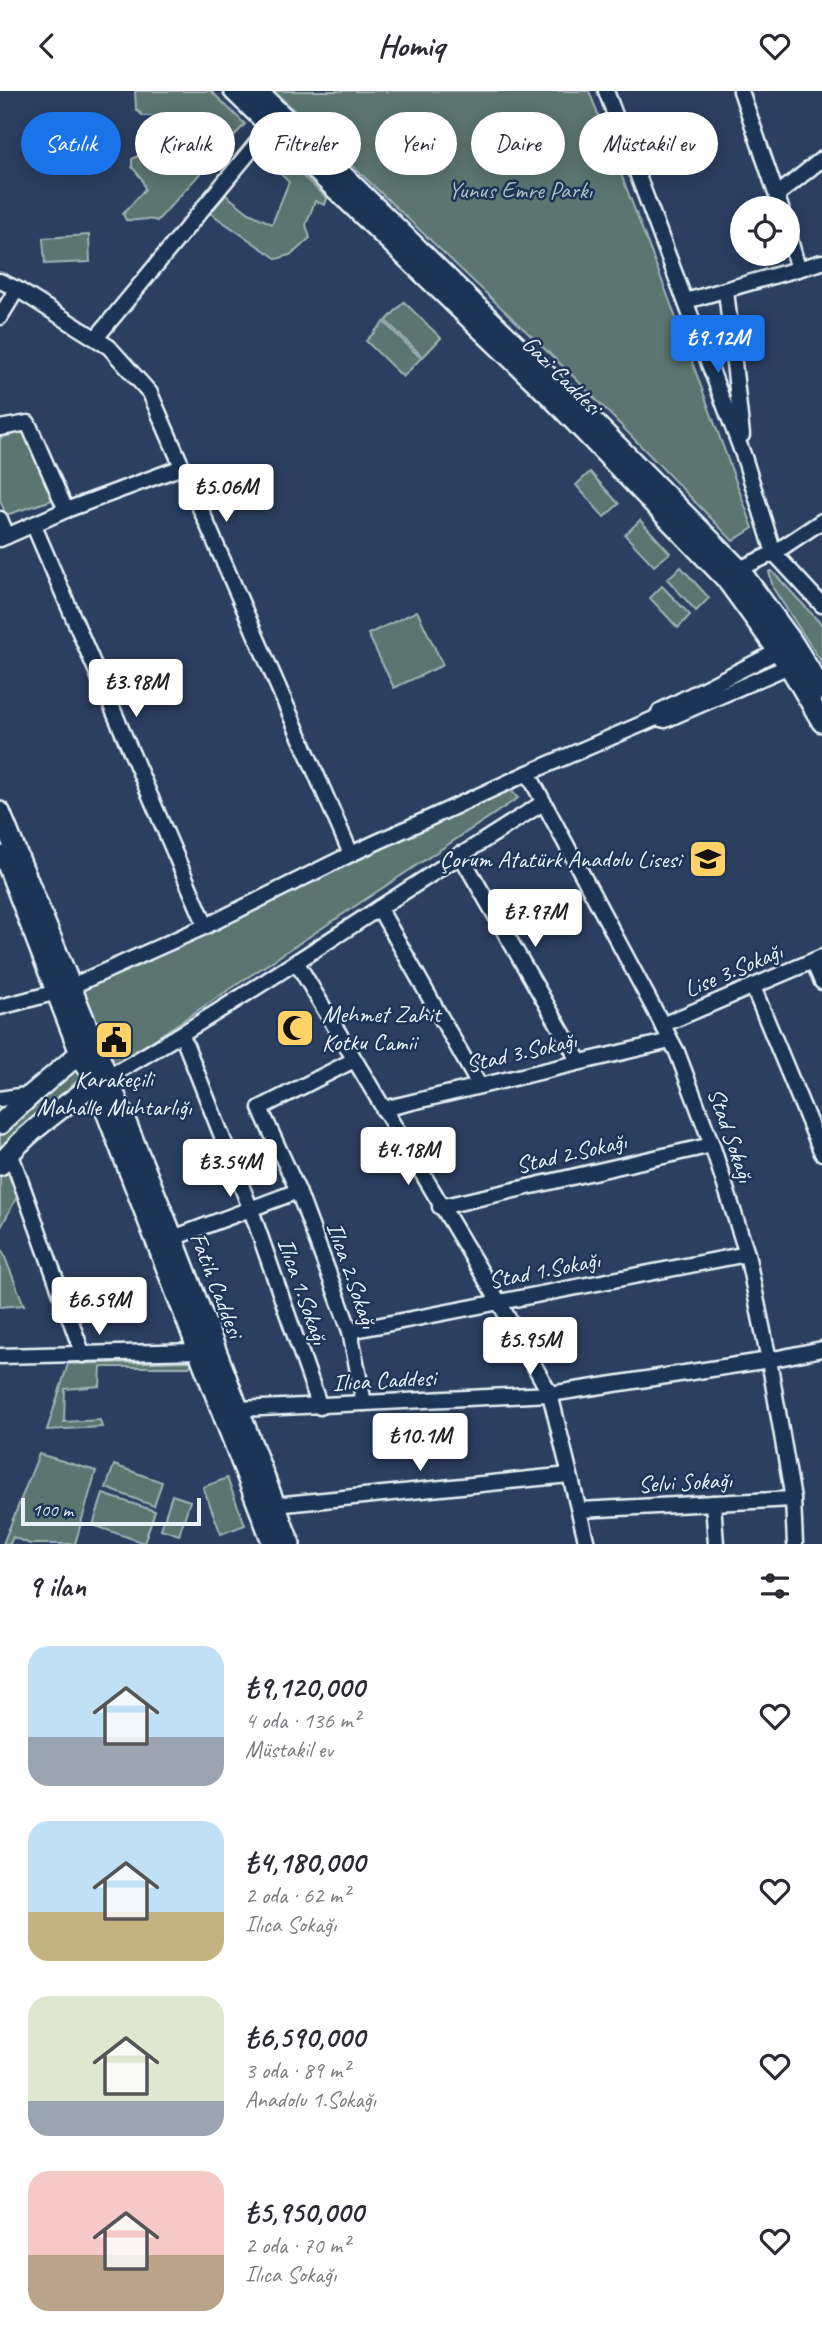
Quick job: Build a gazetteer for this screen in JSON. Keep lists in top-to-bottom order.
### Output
{
  "streets": {
    "main road": ["Gazi Caddesi", "Fatih Caddesi"],
    "street": [
      "Lise 3.Sokağı",
      "Stad 3.Sokağı",
      "Stad Sokağı",
      "Stad 2.Sokağı",
      "Stad 1.Sokağı",
      "Ilıca 2.Sokağı",
      "Ilıca 1.Sokağı",
      "Ilıca Caddesi",
      "Selvi Sokağı"
    ]
  },
  "crossings": [
    ["Lise 3.Sokağı", "Stad Sokağı"],
    ["Stad 3.Sokağı", "Stad Sokağı"],
    ["Stad Sokağı", "Stad 2.Sokağı"],
    ["Stad Sokağı", "Stad 1.Sokağı"],
    ["Stad Sokağı", "Ilıca Caddesi"],
    ["Stad Sokağı", "Selvi Sokağı"],
    ["Stad 1.Sokağı", "Ilıca 2.Sokağı"],
    ["Ilıca 2.Sokağı", "Ilıca Caddesi"],
    ["Fatih Caddesi", "Ilıca Caddesi"],
    ["Ilıca 1.Sokağı", "Ilıca Caddesi"]
  ],
  "parks": ["Yunus Emre Parkı"],
  "places": {
    "school or university": ["Çorum Atatürk Anadolu Lisesi"],
    "mosque": ["Mehmet Zahit Kotku Camii"],
    "public building": ["Karakeçili Mahalle Muhtarlığı"]
  },
  "scale_bar": "100 m",
  "page": {
    "header": "Homiq",
    "chip": [
      "Satılık",
      "Kiralık",
      "Filtreler",
      "Yeni",
      "Daire",
      "Müstakil ev"
    ],
    "price": [
      "₺9.12M",
      "₺5.06M",
      "₺3.98M",
      "₺7.97M",
      "₺4.18M",
      "₺3.54M",
      "₺6.59M",
      "₺5.95M",
      "₺10.1M"
    ],
    "scale": "100 m",
    "heading": "9 ilan",
    "list": [
      {
        "name": "₺9,120,000",
        "note": "4 oda · 136 m² · Müstakil ev"
      },
      {
        "name": "₺4,180,000",
        "note": "2 oda · 62 m² · Ilıca Sokağı"
      },
      {
        "name": "₺6,590,000",
        "note": "3 oda · 89 m² · Anadolu 1.Sokağı"
      },
      {
        "name": "₺5,950,000",
        "note": "2 oda · 70 m² · Ilıca Sokağı"
      }
    ]
  }
}
